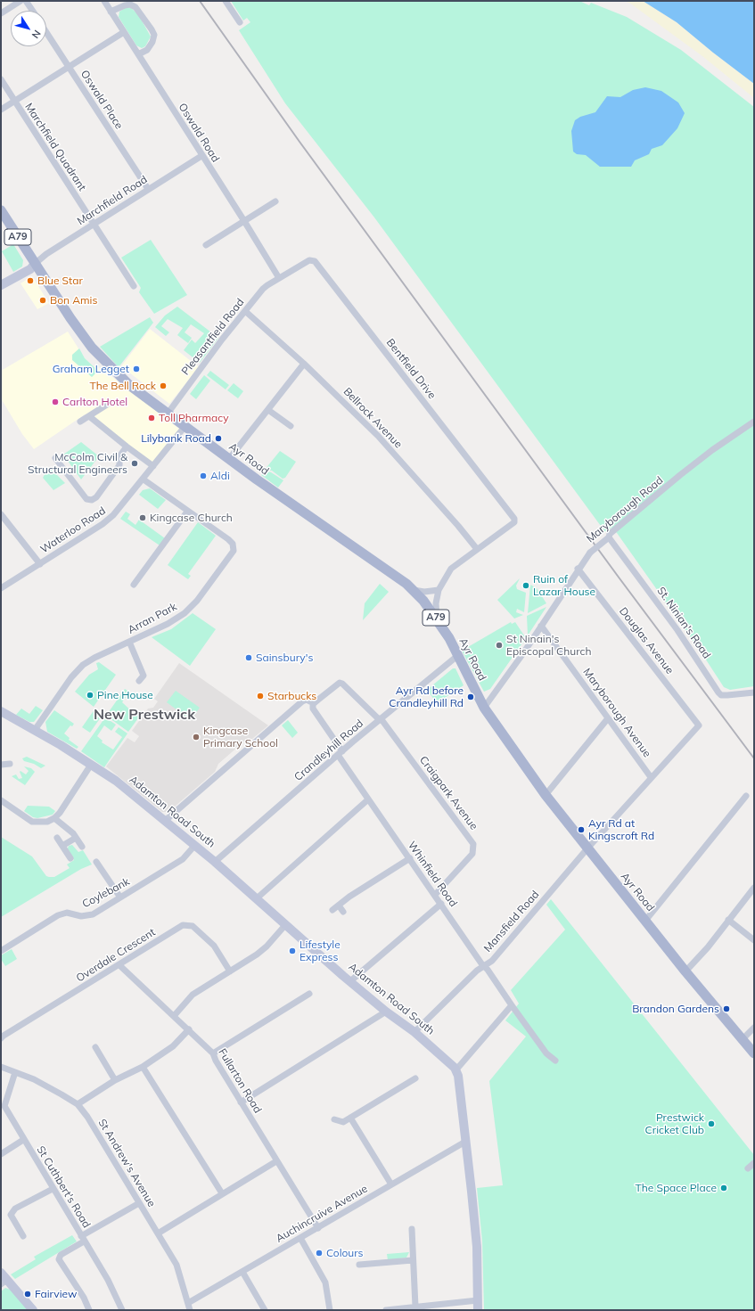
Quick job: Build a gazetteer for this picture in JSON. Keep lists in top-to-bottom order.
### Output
{
  "streets": {
    "main road": ["A79", "Ayr Road"],
    "street": [
      "Oswald Place",
      "Oswald Road",
      "Marchfield Quadrant",
      "Marchfield Road",
      "Pleasantfield Road",
      "Bentfield Drive",
      "Bellrock Avenue",
      "Maryborough Road",
      "Waterloo Road",
      "Arran Park",
      "St. Ninian's Road",
      "Douglas Avenue",
      "Maryborough Avenue",
      "Crandleyhill Road",
      "Craigpark Avenue",
      "Adamton Road South",
      "Whinfield Road",
      "Coylebank",
      "Mansfield Road",
      "Overdale Crescent",
      "Fullarton Road",
      "St Andrew's Avenue",
      "St Cuthbert's Road",
      "Auchincruive Avenue"
    ]
  },
  "crossings": [
    ["Oswald Place", "Marchfield Road"],
    ["Oswald Road", "Marchfield Road"],
    ["Oswald Road", "Pleasantfield Road"],
    ["Oswald Road", "Bentfield Drive"],
    ["Marchfield Quadrant", "Marchfield Road"],
    ["Marchfield Road", "A79"],
    ["Marchfield Road", "Ayr Road"],
    ["A79", "Ayr Road"],
    ["Pleasantfield Road", "Bentfield Drive"],
    ["Pleasantfield Road", "Bellrock Avenue"],
    ["Pleasantfield Road", "Ayr Road"],
    ["Bentfield Drive", "Bellrock Avenue"],
    ["Ayr Road", "Maryborough Road"],
    ["Ayr Road", "Waterloo Road"],
    ["Ayr Road", "Crandleyhill Road"],
    ["Ayr Road", "Mansfield Road"],
    ["Maryborough Road", "St. Ninian's Road"],
    ["Maryborough Road", "Douglas Avenue"],
    ["Maryborough Road", "Maryborough Avenue"],
    ["Waterloo Road", "Arran Park"],
    ["Arran Park", "Adamton Road South"],
    ["Douglas Avenue", "Mansfield Road"],
    ["Maryborough Avenue", "Mansfield Road"],
    ["Crandleyhill Road", "Craigpark Avenue"],
    ["Crandleyhill Road", "Adamton Road South"],
    ["Crandleyhill Road", "Whinfield Road"],
    ["Craigpark Avenue", "Whinfield Road"],
    ["Adamton Road South", "Coylebank"],
    ["Adamton Road South", "Mansfield Road"],
    ["Whinfield Road", "Mansfield Road"],
    ["Overdale Crescent", "Fullarton Road"],
    ["Fullarton Road", "Auchincruive Avenue"],
    ["St Andrew's Avenue", "St Cuthbert's Road"],
    ["St Andrew's Avenue", "Auchincruive Avenue"]
  ],
  "districts": ["New Prestwick"],
  "places": [
    "Blue Star",
    "Bon Amis",
    "Graham Legget",
    "The Bell Rock",
    "Carlton Hotel",
    "Toll Pharmacy",
    "Lilybank Road",
    "McColm Civil & Structural Engineers",
    "Aldi",
    "Kingcase Church",
    "Ruin of Lazar House",
    "St Ninain's Episcopal Church",
    "Sainsbury's",
    "Pine House",
    "Starbucks",
    "Ayr Rd before Crandleyhill Rd",
    "Kingcase Primary School",
    "Ayr Rd at Kingscroft Rd",
    "Lifestyle Express",
    "Brandon Gardens",
    "Prestwick Cricket Club",
    "The Space Place",
    "Colours",
    "Fairview"
  ],
  "north": "bottom right"
}
